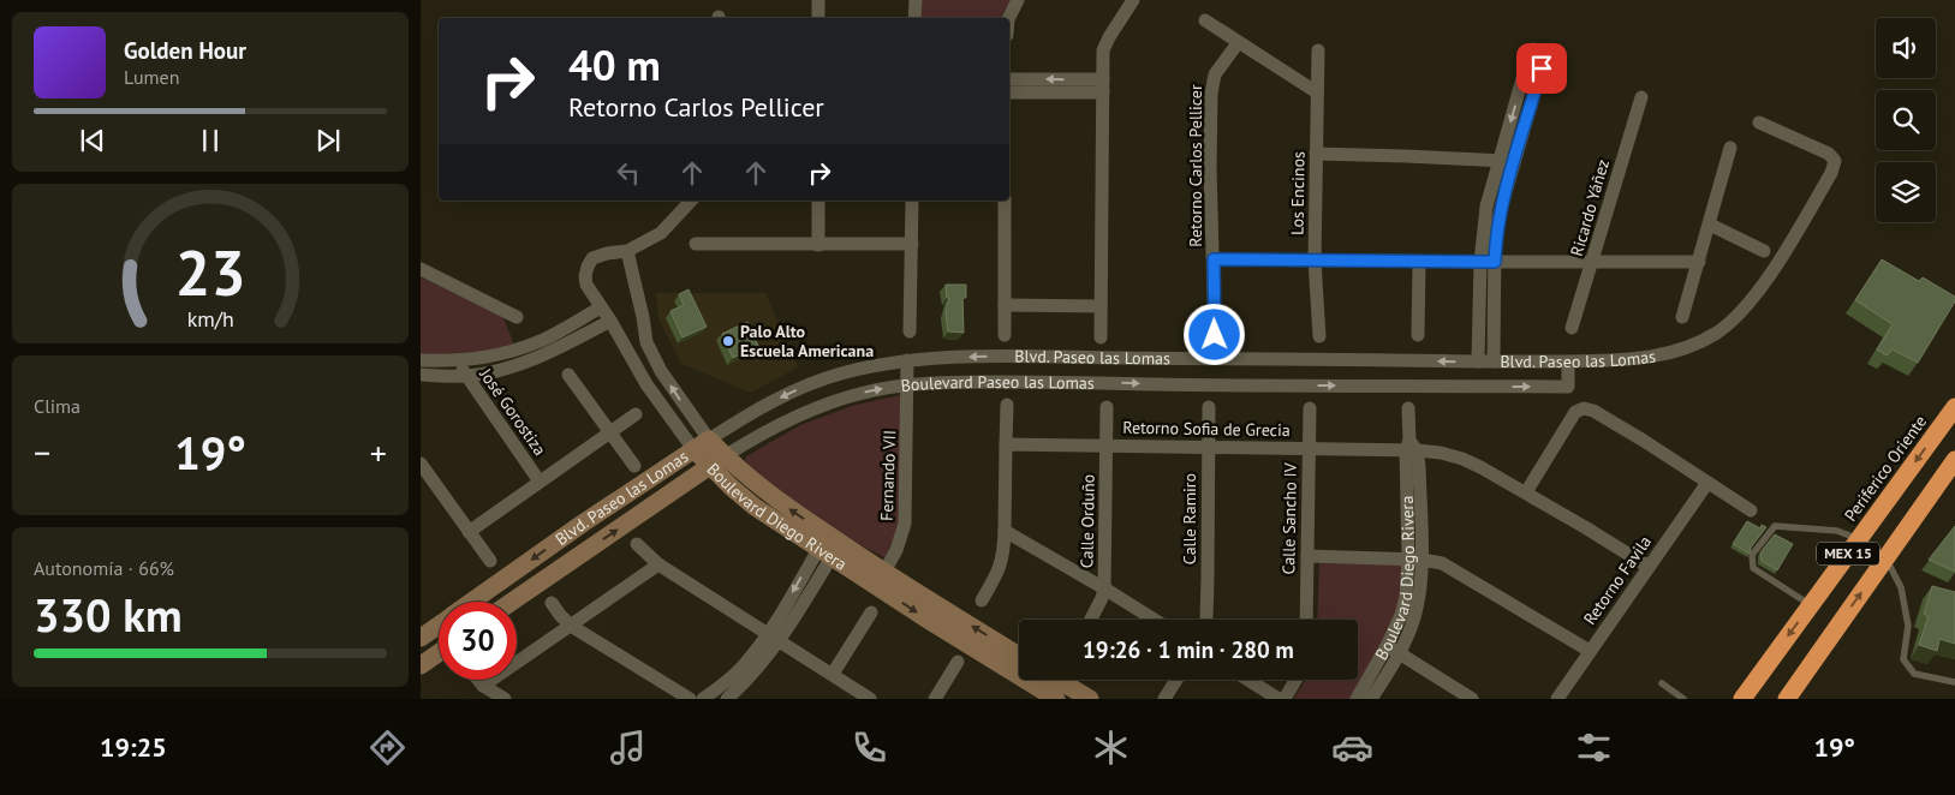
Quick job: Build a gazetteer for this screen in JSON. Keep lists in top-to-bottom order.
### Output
{
  "streets": {
    "highway": ["Periferico Oriente", "MEX 15"],
    "street": [
      "Retorno Carlos Pellicer",
      "Los Encinos",
      "Ricardo Yáñez",
      "Blvd. Paseo las Lomas",
      "Boulevard Paseo las Lomas",
      "José Gorostiza",
      "Retorno Sofia de Grecia",
      "Fernando VII",
      "Boulevard Diego Rivera",
      "Calle Ramiro",
      "Calle Sancho IV",
      "Calle Orduño",
      "Retorno Favila"
    ]
  },
  "crossings": [
    ["Retorno Carlos Pellicer", "Los Encinos"],
    ["Retorno Carlos Pellicer", "Ricardo Yáñez"],
    ["Blvd. Paseo las Lomas", "Boulevard Paseo las Lomas"],
    ["Blvd. Paseo las Lomas", "Fernando VII"],
    ["Blvd. Paseo las Lomas", "Boulevard Diego Rivera"],
    ["Boulevard Paseo las Lomas", "Fernando VII"],
    ["Boulevard Paseo las Lomas", "Boulevard Diego Rivera"],
    ["Retorno Sofia de Grecia", "Calle Ramiro"],
    ["Retorno Sofia de Grecia", "Calle Sancho IV"],
    ["Retorno Sofia de Grecia", "Calle Orduño"],
    ["Retorno Sofia de Grecia", "Retorno Favila"],
    ["Fernando VII", "Boulevard Diego Rivera"]
  ],
  "places": ["Palo Alto Escuela Americana"],
  "page": {
    "turn": ["40 m", "Retorno Carlos Pellicer"],
    "song": ["Golden Hour", "Lumen"],
    "tile": [
      "Clima",
      ["Autonomía · 66%", "330 km"]
    ],
    "heat": ["−", "19°", "+"],
    "limit": "30",
    "trip": "19:26 · 1 min · 280 m",
    "tabs": ["19:25", "19°"],
    "gauge": ["23", "km/h"]
  }
}
